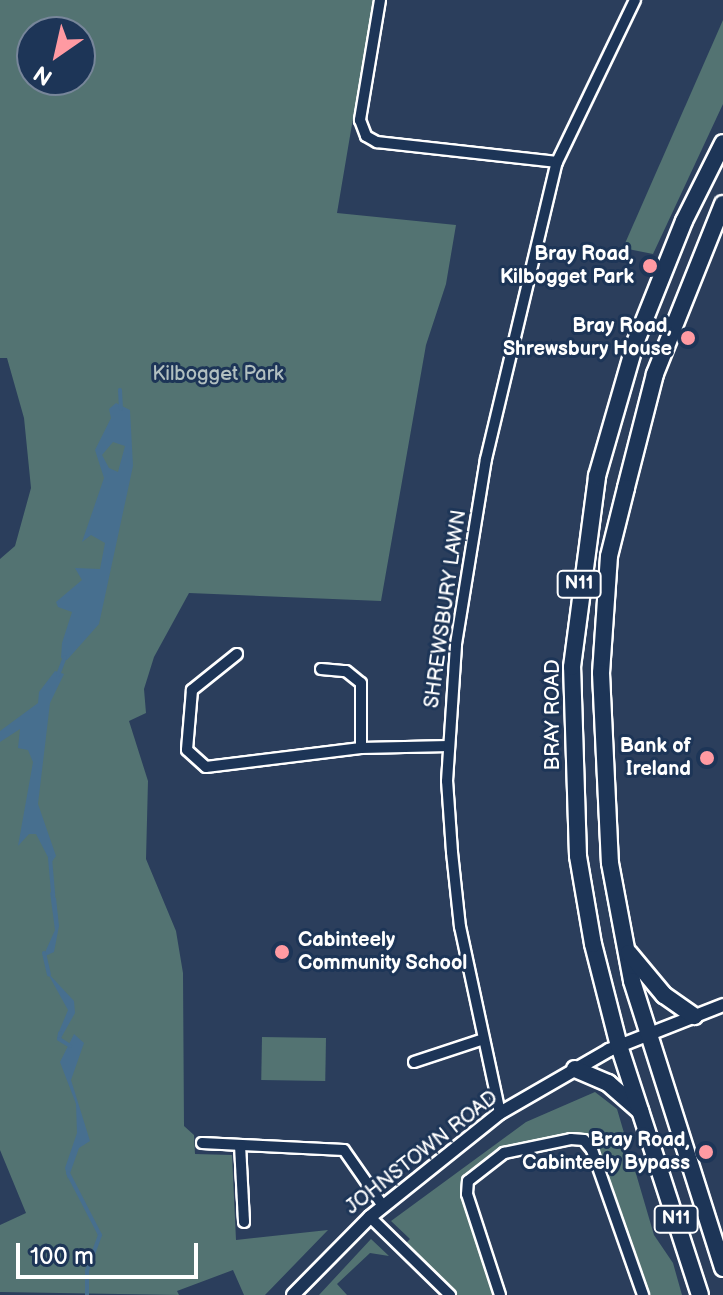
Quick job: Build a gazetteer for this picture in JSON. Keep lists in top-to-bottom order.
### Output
{
  "streets": {
    "highway": ["N11", "BRAY ROAD"],
    "street": ["SHREWSBURY LAWN", "JOHNSTOWN ROAD"]
  },
  "crossings": [
    ["N11", "JOHNSTOWN ROAD"],
    ["SHREWSBURY LAWN", "JOHNSTOWN ROAD"],
    ["BRAY ROAD", "JOHNSTOWN ROAD"]
  ],
  "parks": ["Kilbogget Park"],
  "places": [
    "Bray Road, Kilbogget Park",
    "Bray Road, Shrewsbury House",
    "Bank of Ireland",
    "Cabinteely Community School",
    "Bray Road, Cabinteely Bypass"
  ],
  "scale_bar": "100 m",
  "north": "bottom left"
}
